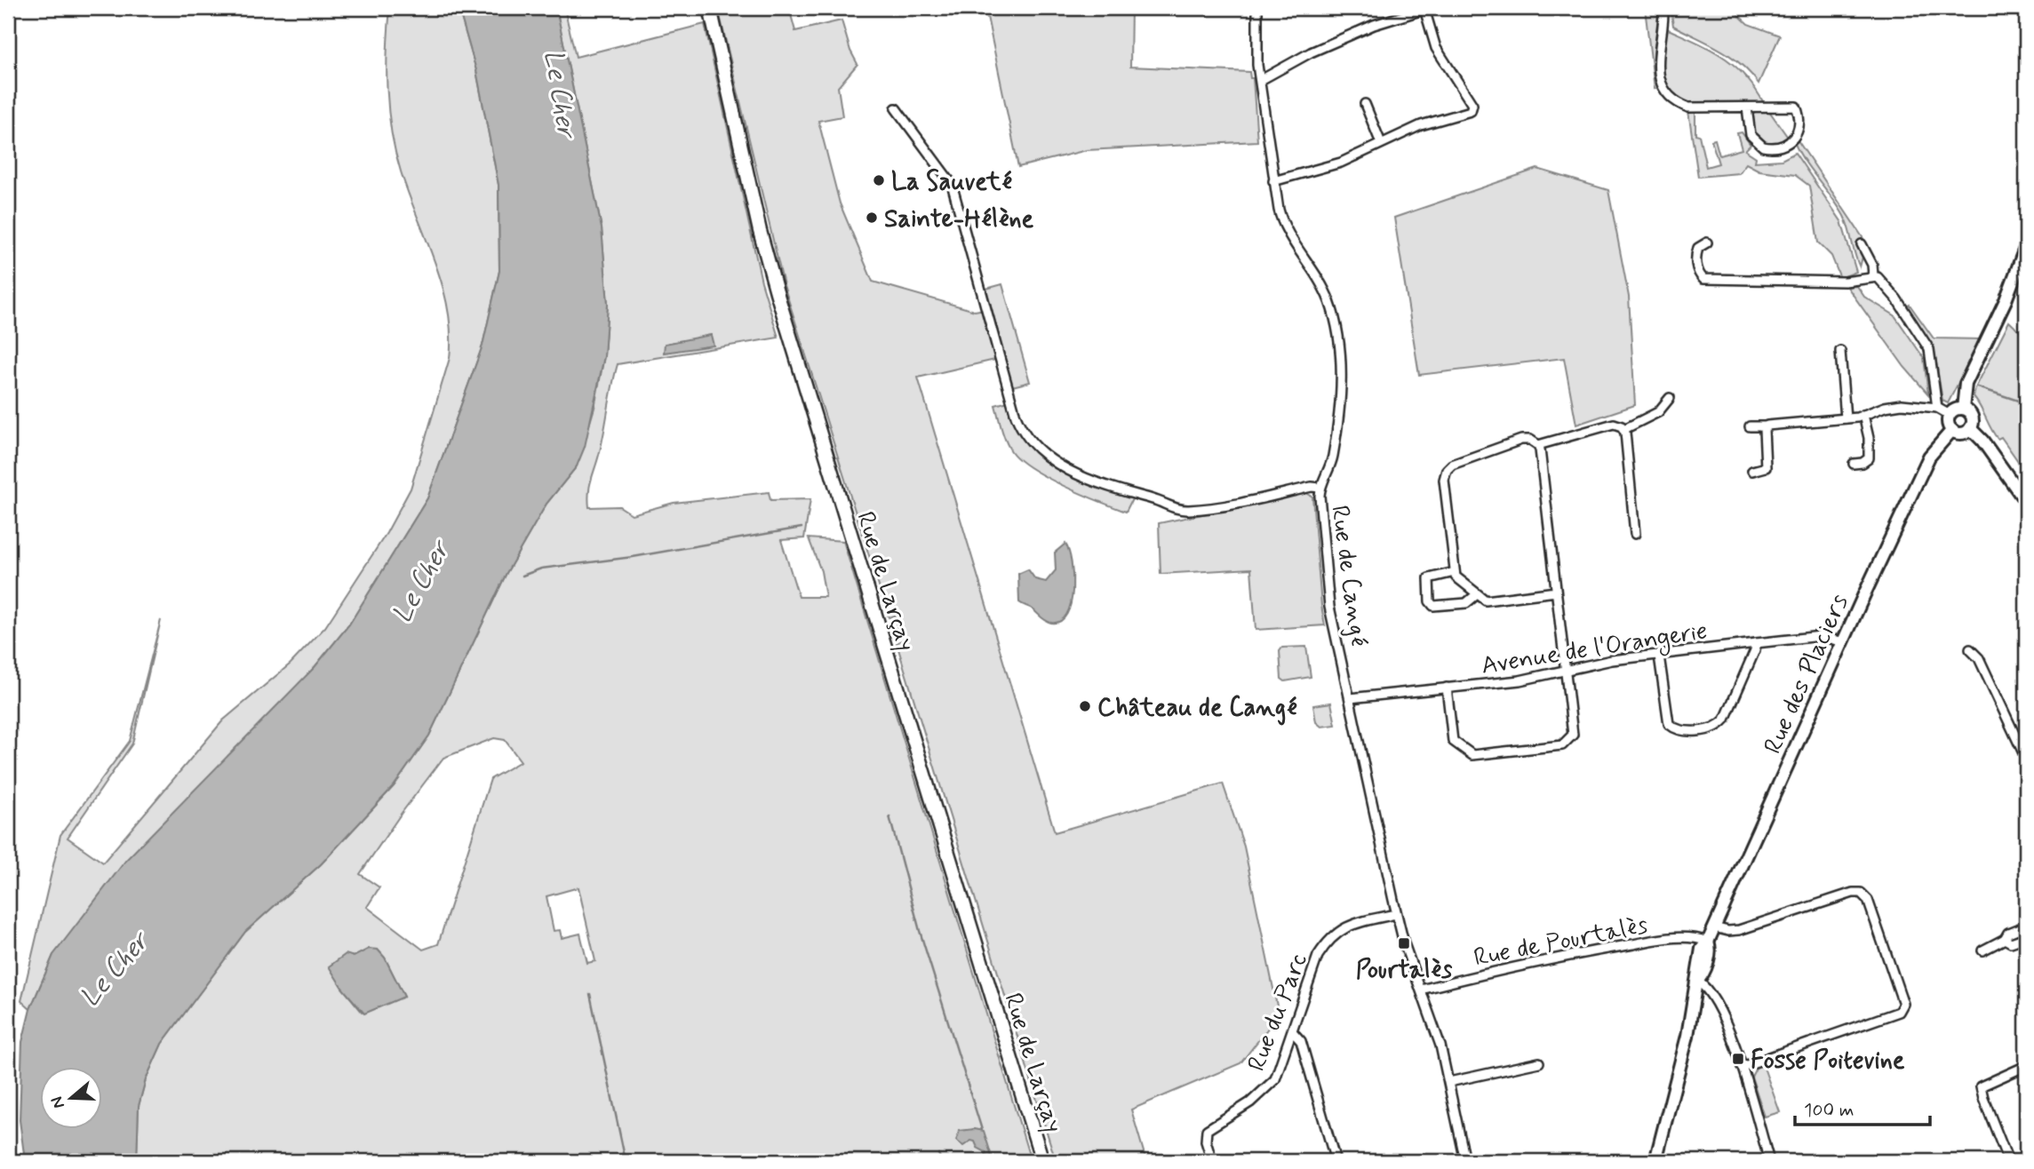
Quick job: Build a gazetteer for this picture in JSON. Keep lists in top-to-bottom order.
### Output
{
  "streets": {
    "main road": ["Rue de Larçay"],
    "street": [
      "Rue de Cangé",
      "Avenue de l'Orangerie",
      "Rue des Placiers",
      "Rue de Pourtalès",
      "Rue du Parc"
    ]
  },
  "crossings": [
    ["Rue de Cangé", "Avenue de l'Orangerie"],
    ["Rue de Cangé", "Rue de Pourtalès"],
    ["Rue de Cangé", "Rue du Parc"],
    ["Avenue de l'Orangerie", "Rue des Placiers"],
    ["Rue des Placiers", "Rue de Pourtalès"]
  ],
  "water": ["Le Cher"],
  "places": {
    "other": ["La Sauveté", "Sainte-Hélène", "Château de Cangé"],
    "transit": ["Pourtalès", "Fosse Poitevine"]
  },
  "scale_bar": "100 m",
  "north": "left"
}
